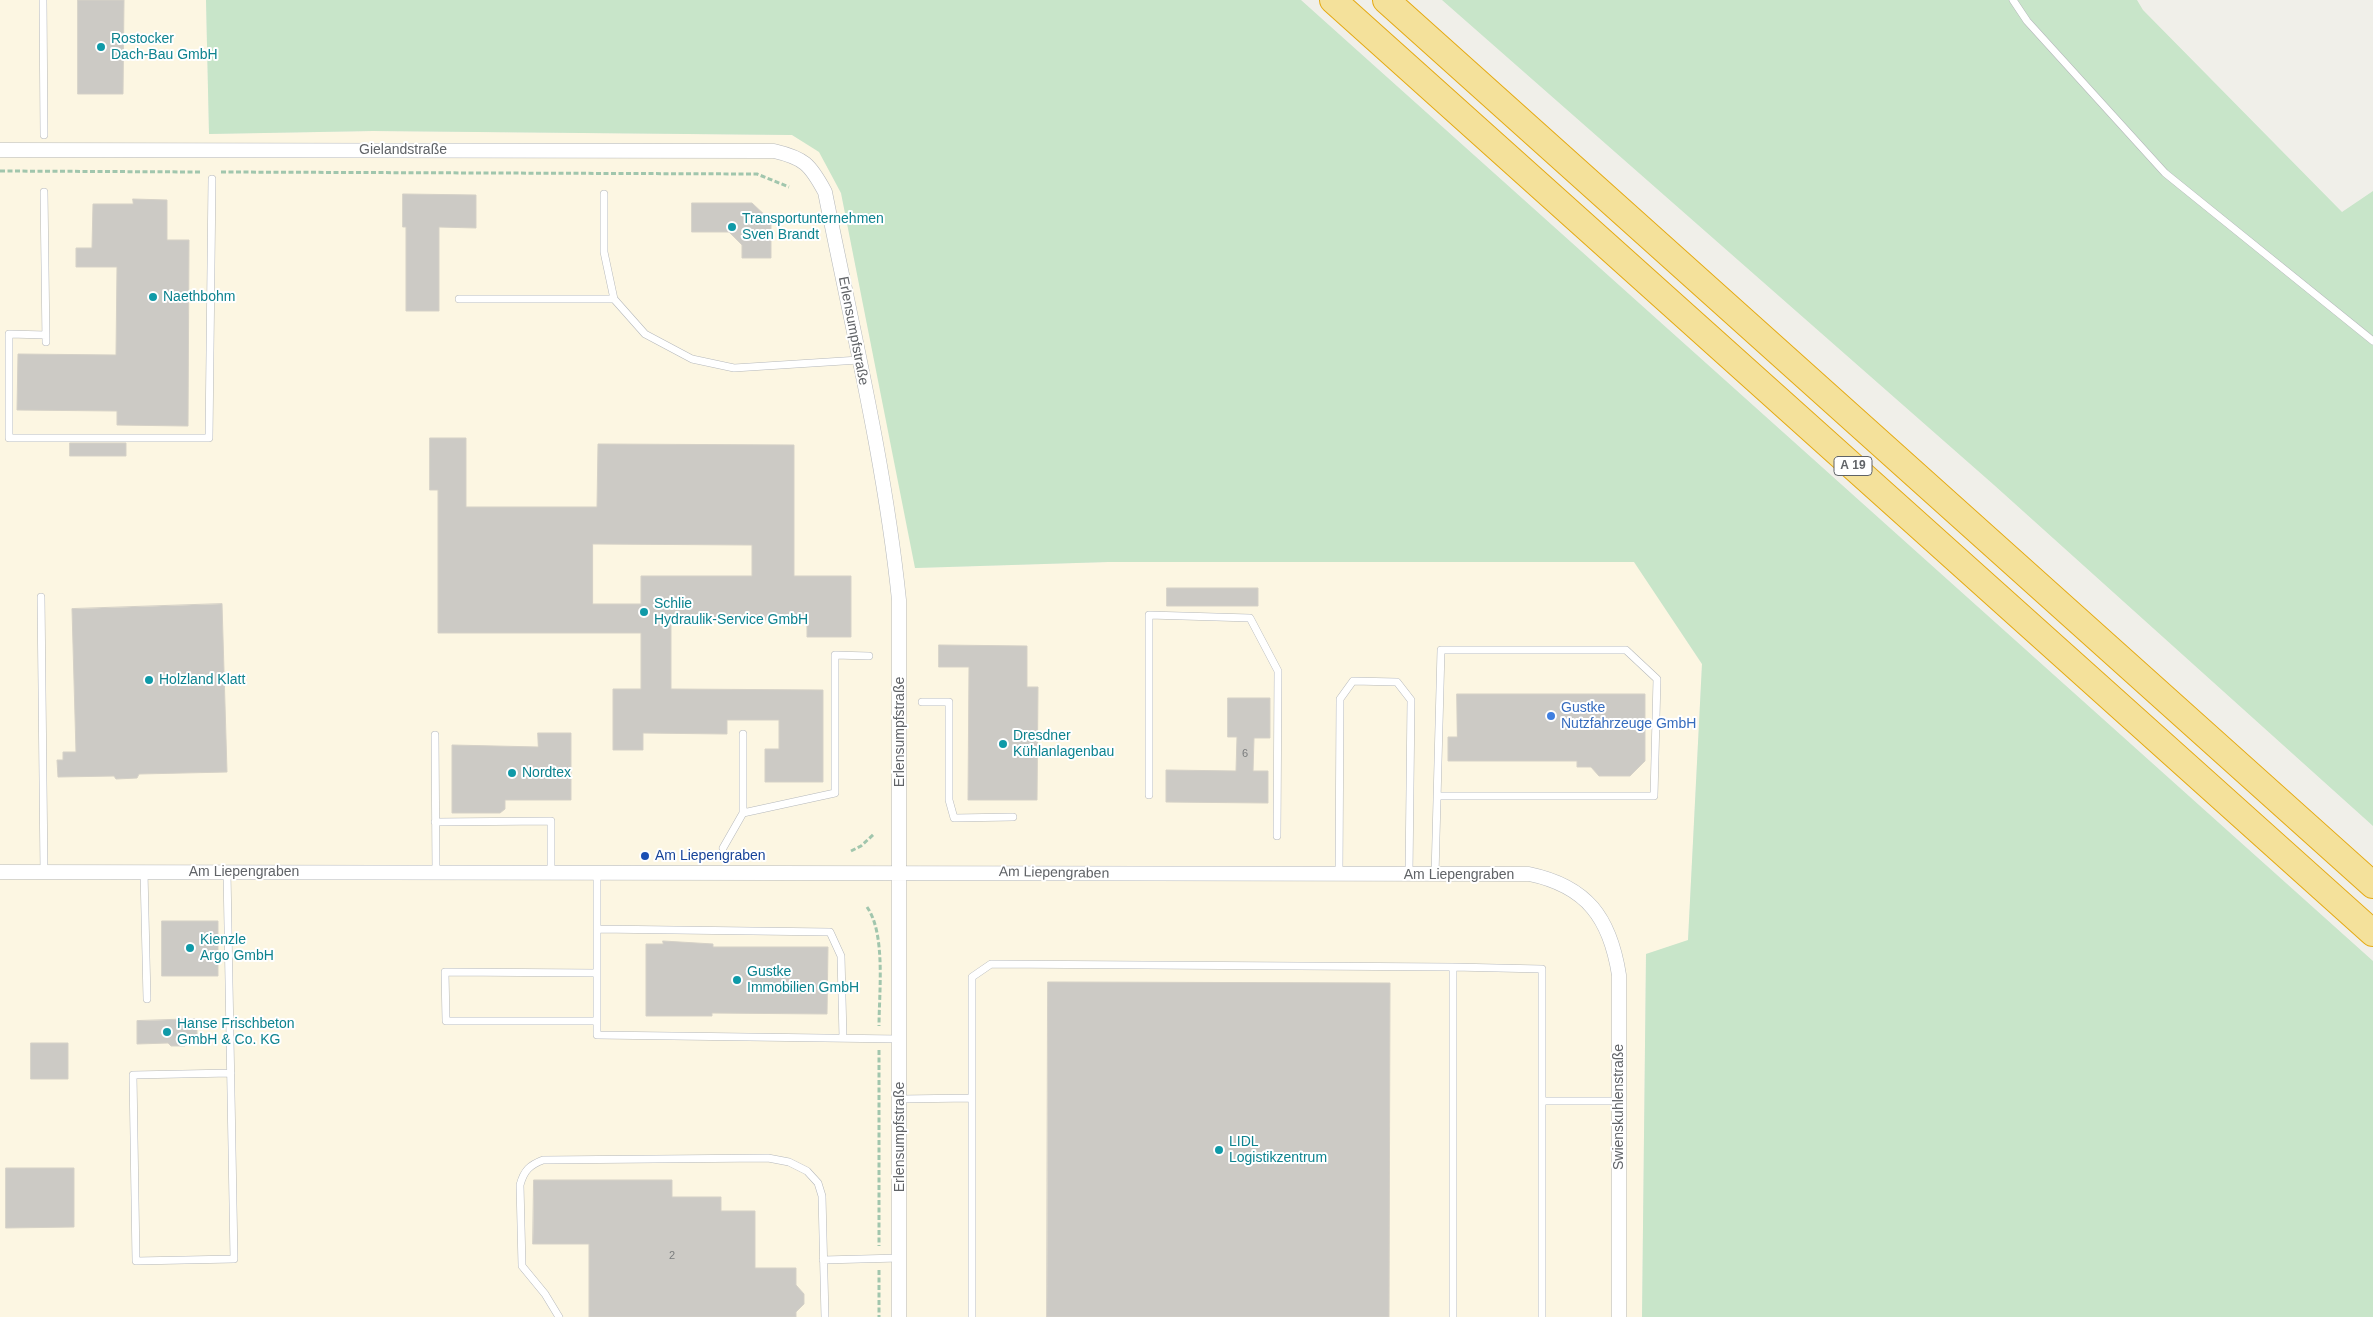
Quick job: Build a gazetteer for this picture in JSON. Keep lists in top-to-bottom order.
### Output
{
  "streets": {
    "highway": ["A 19"],
    "street": [
      "Gielandstraße",
      "Erlensumpfstraße",
      "Am Liepengraben",
      "Swienskuhlenstraße"
    ]
  },
  "crossings": [
    ["Gielandstraße", "Erlensumpfstraße"],
    ["Erlensumpfstraße", "Am Liepengraben"],
    ["Am Liepengraben", "Swienskuhlenstraße"]
  ],
  "places": [
    "Rostocker Dach-Bau GmbH",
    "Transportunternehmen Sven Brandt",
    "Naethbohm",
    "Schlie Hydraulik-Service GmbH",
    "Holzland Klatt",
    "Gustke Nutzfahrzeuge GmbH",
    "Dresdner Kühlanlagenbau",
    "Nordtex",
    "Am Liepengraben",
    "Kienzle Argo GmbH",
    "Gustke Immobilien GmbH",
    "Hanse Frischbeton GmbH & Co. KG",
    "LIDL Logistikzentrum"
  ],
  "house_numbers": ["6", "2"]
}
